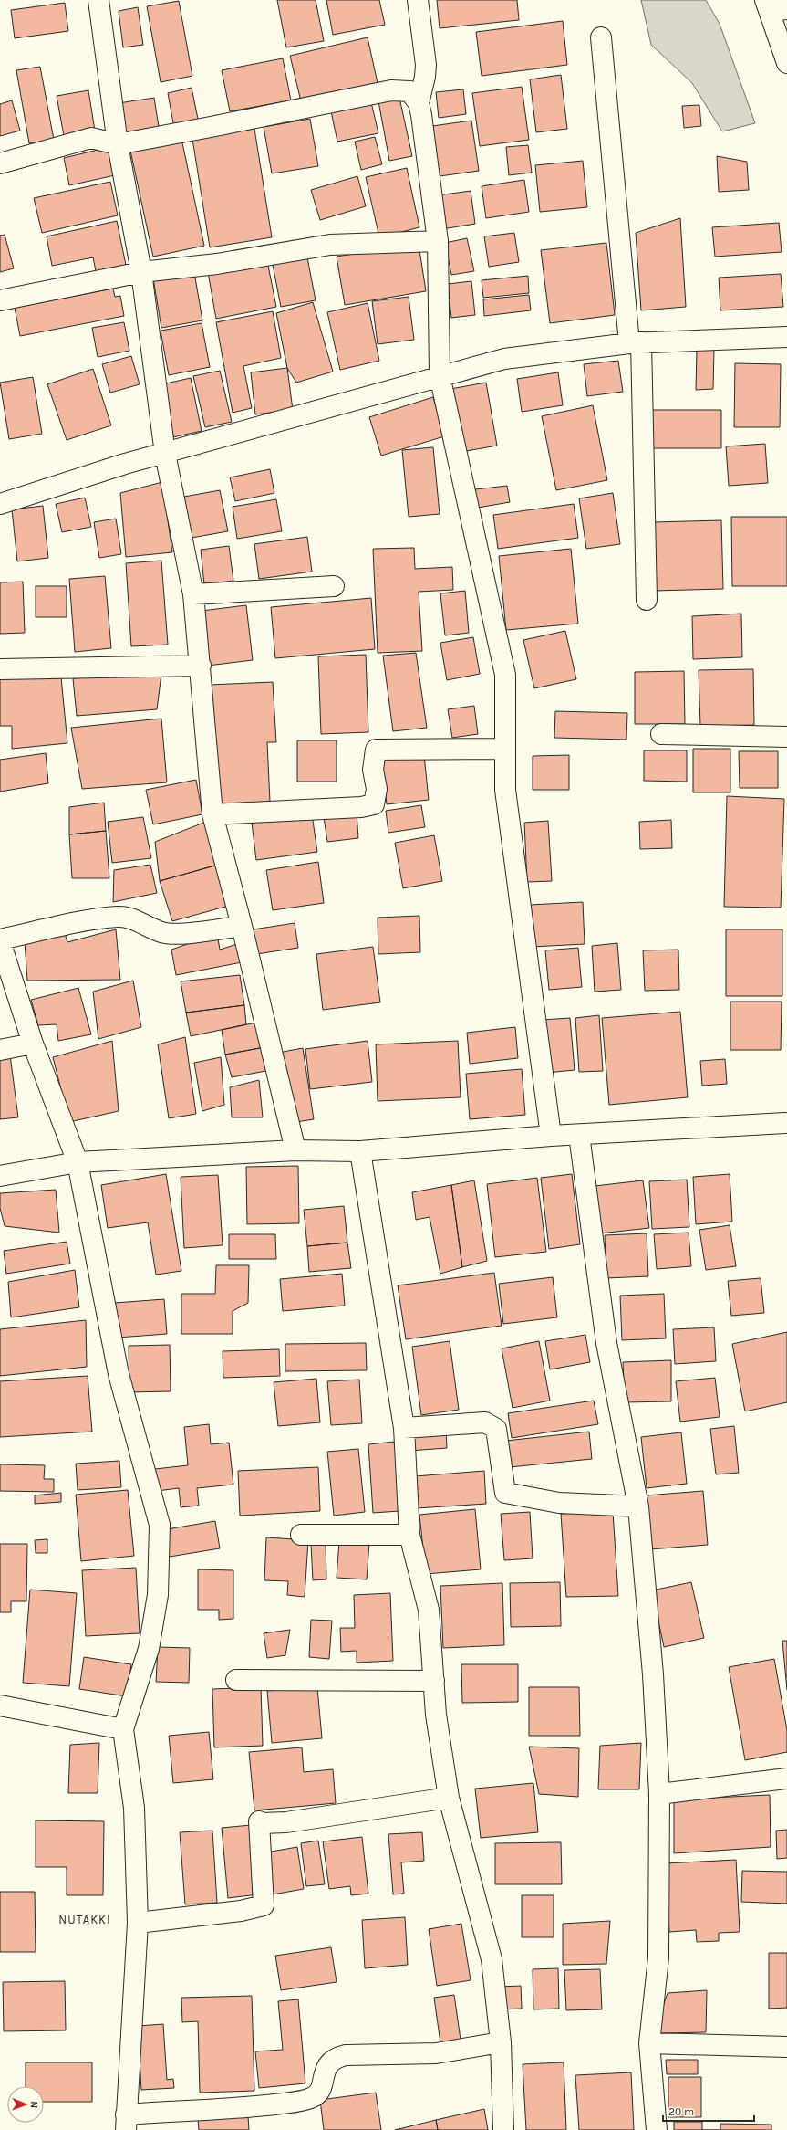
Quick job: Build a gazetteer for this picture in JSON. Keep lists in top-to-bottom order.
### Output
{
  "districts": ["NUTAKKI"],
  "scale_bar": "20 m",
  "north": "right"
}
